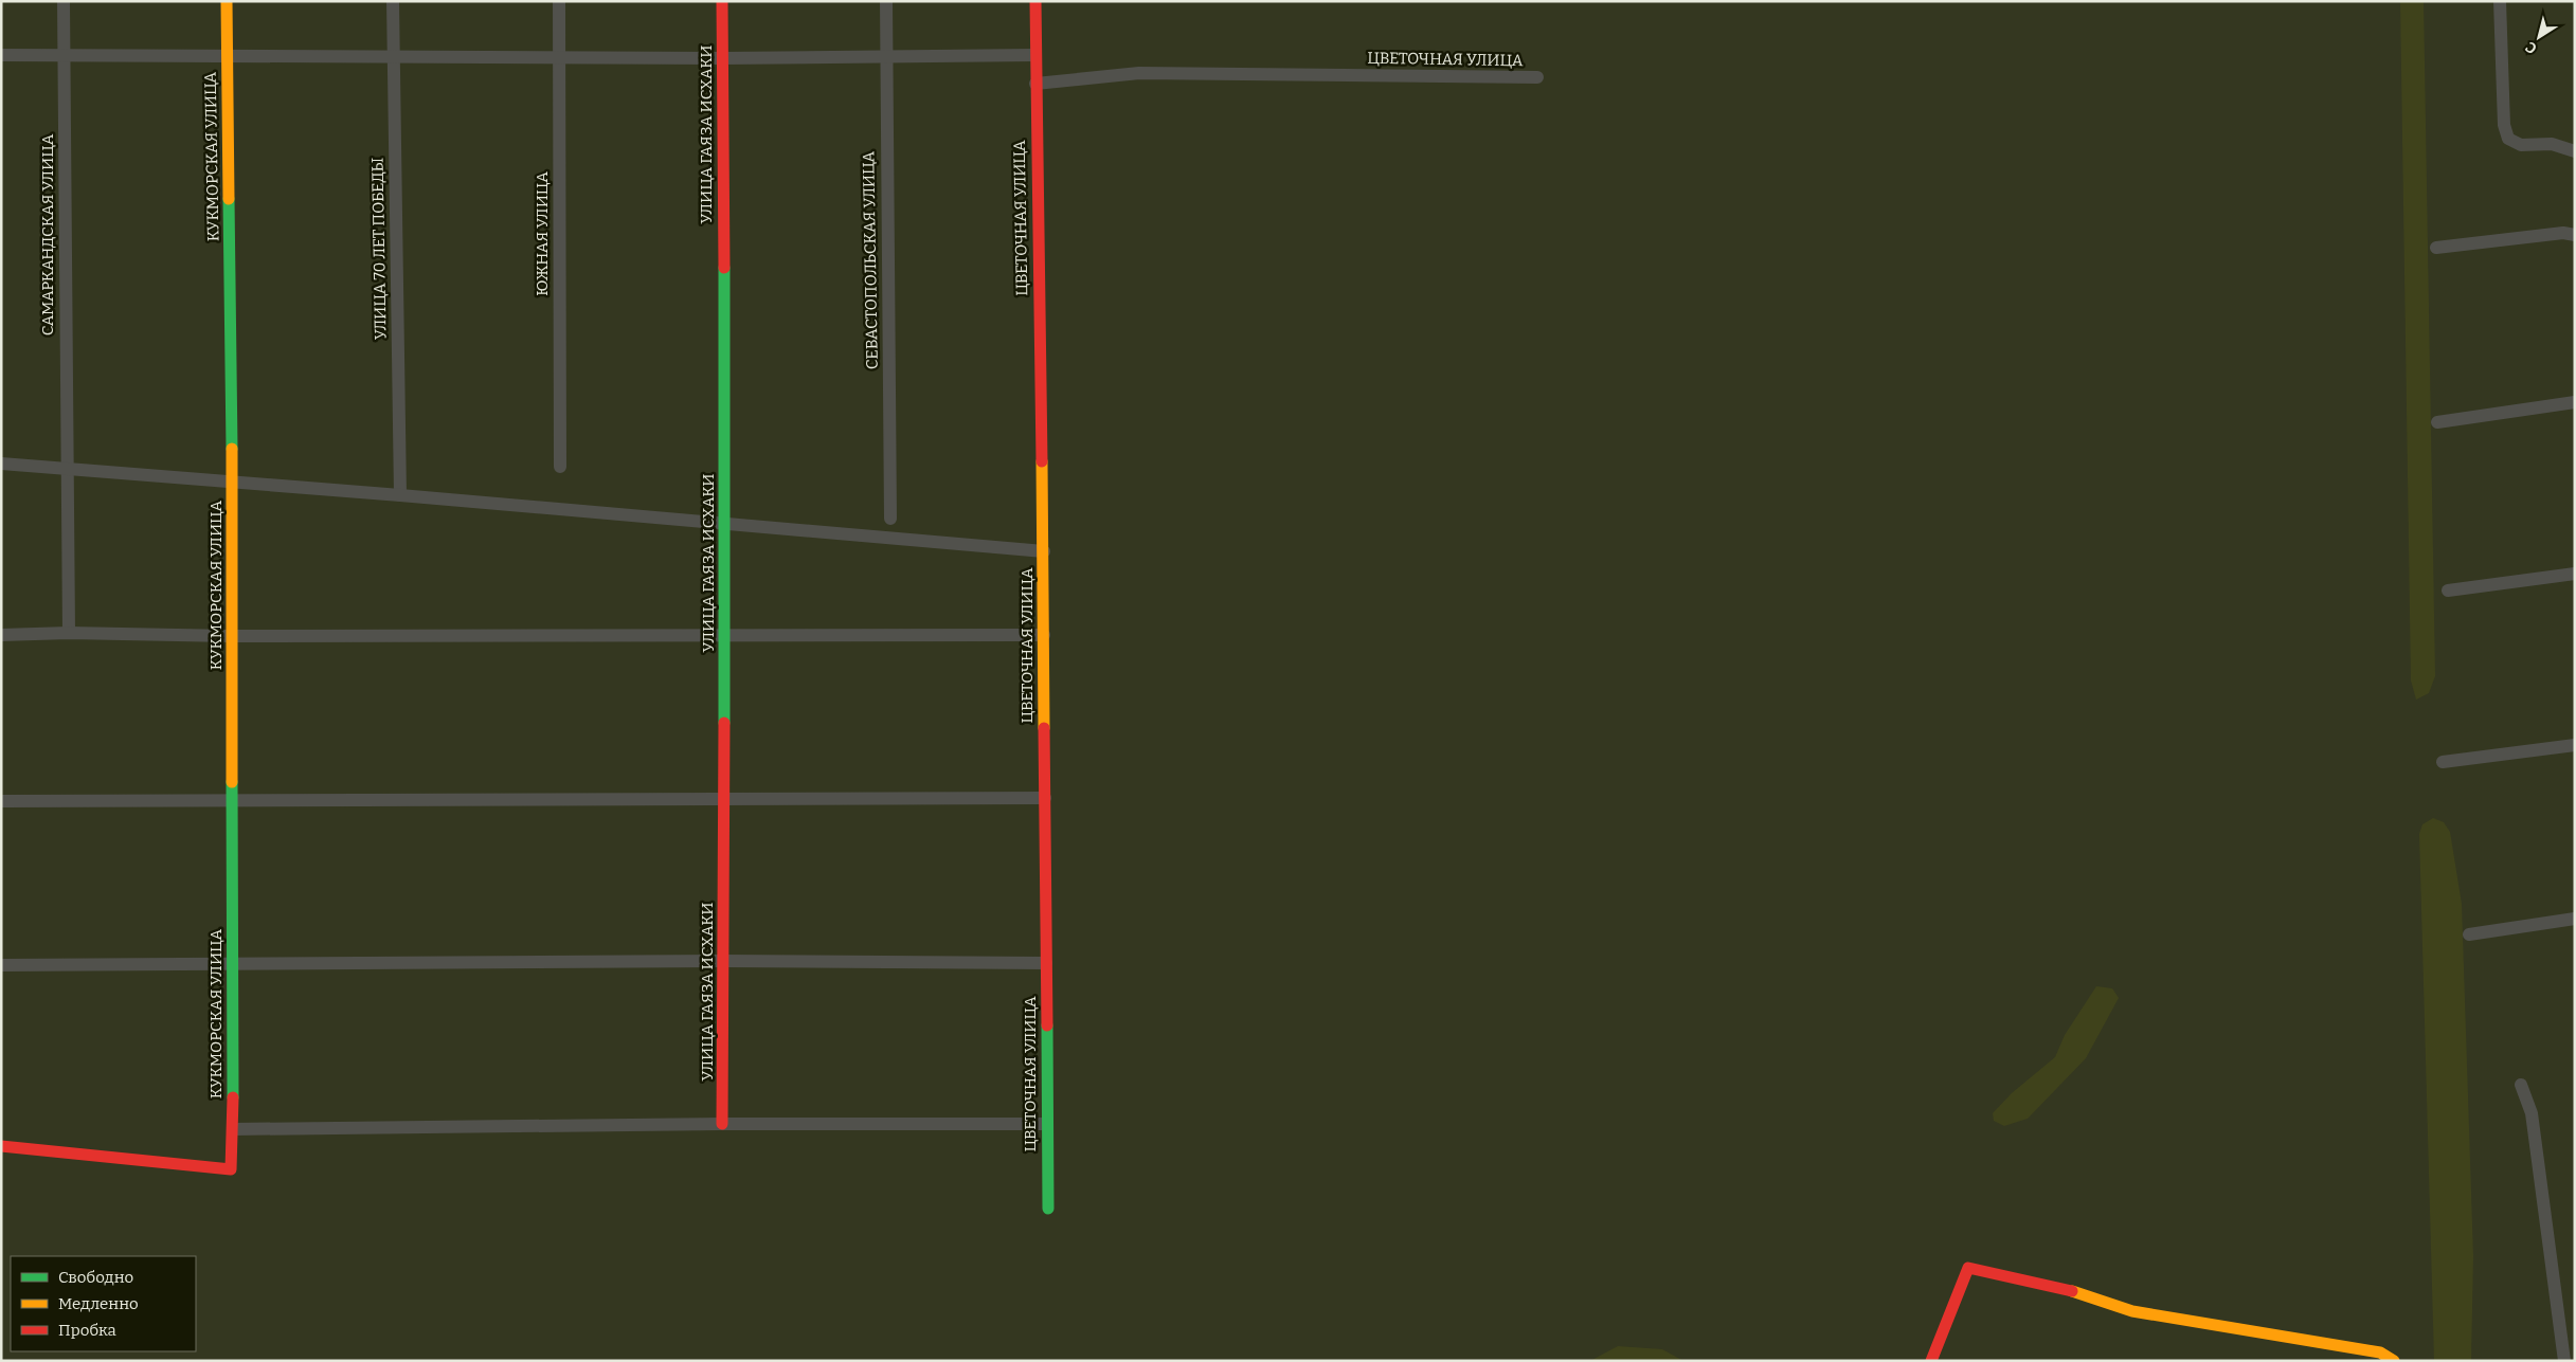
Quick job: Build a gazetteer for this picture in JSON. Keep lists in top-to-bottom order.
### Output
{
  "streets": {
    "street": [
      "ЦВЕТОЧНАЯ УЛИЦА",
      "УЛИЦА ГАЯЗА ИСХАКИ",
      "КУКМОРСКАЯ УЛИЦА",
      "ЮЖНАЯ УЛИЦА",
      "САМАРКАНДСКАЯ УЛИЦА",
      "УЛИЦА 70 ЛЕТ ПОБЕДЫ",
      "СЕВАСТОПОЛЬСКАЯ УЛИЦА"
    ]
  },
  "legend": ["Свободно", "Медленно", "Пробка"],
  "north": "bottom left"
}
